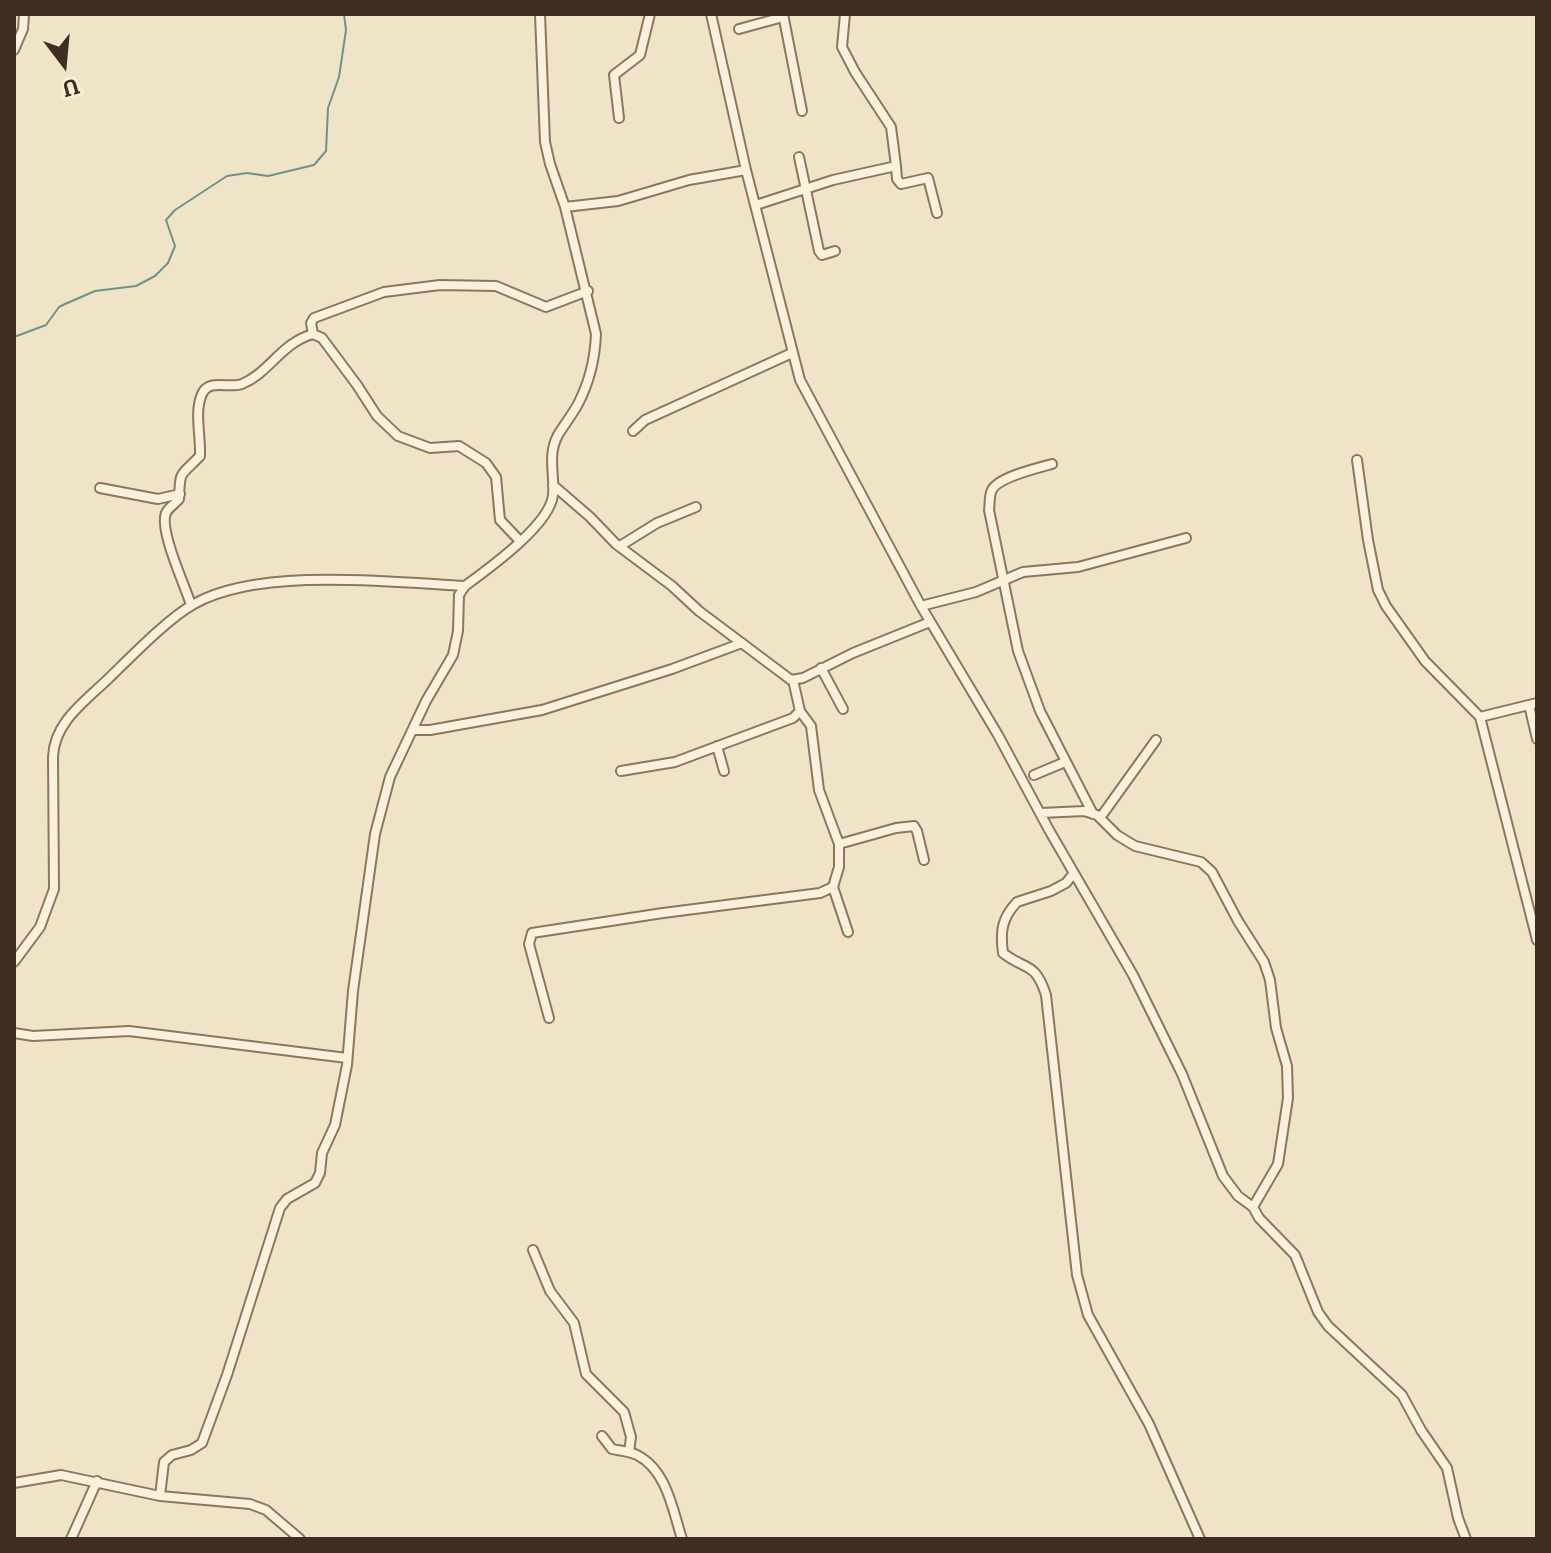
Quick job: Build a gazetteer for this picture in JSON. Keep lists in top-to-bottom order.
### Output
{
  "north": "bottom"
}
